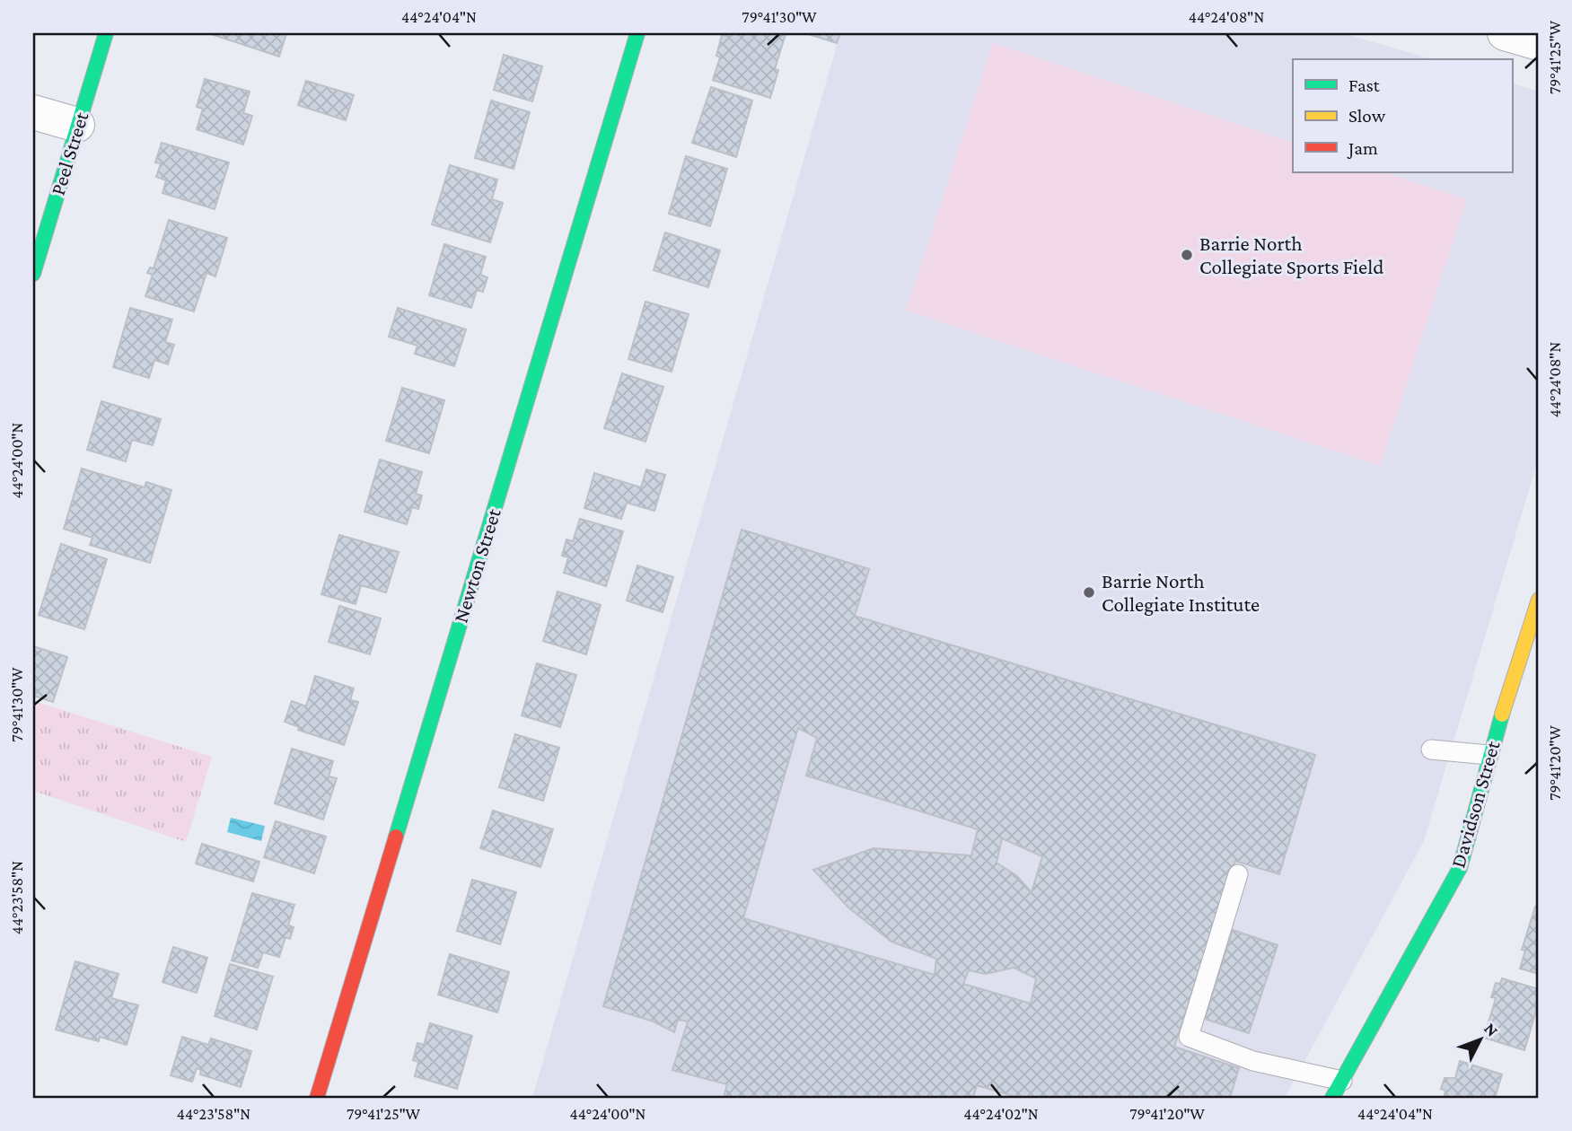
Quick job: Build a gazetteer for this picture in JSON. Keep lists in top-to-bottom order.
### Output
{
  "streets": {
    "street": ["Peel Street", "Newton Street", "Davidson Street"]
  },
  "places": ["Barrie North Collegiate Sports Field", "Barrie North Collegiate Institute"],
  "legend": ["Fast", "Slow", "Jam"],
  "north": "top right",
  "coordinates": [
    "44°24'04\"N",
    "79°41'30\"W",
    "44°24'08\"N",
    "79°41'25\"W",
    "44°24'00\"N",
    "79°41'20\"W",
    "44°23'58\"N",
    "44°24'02\"N"
  ]
}
